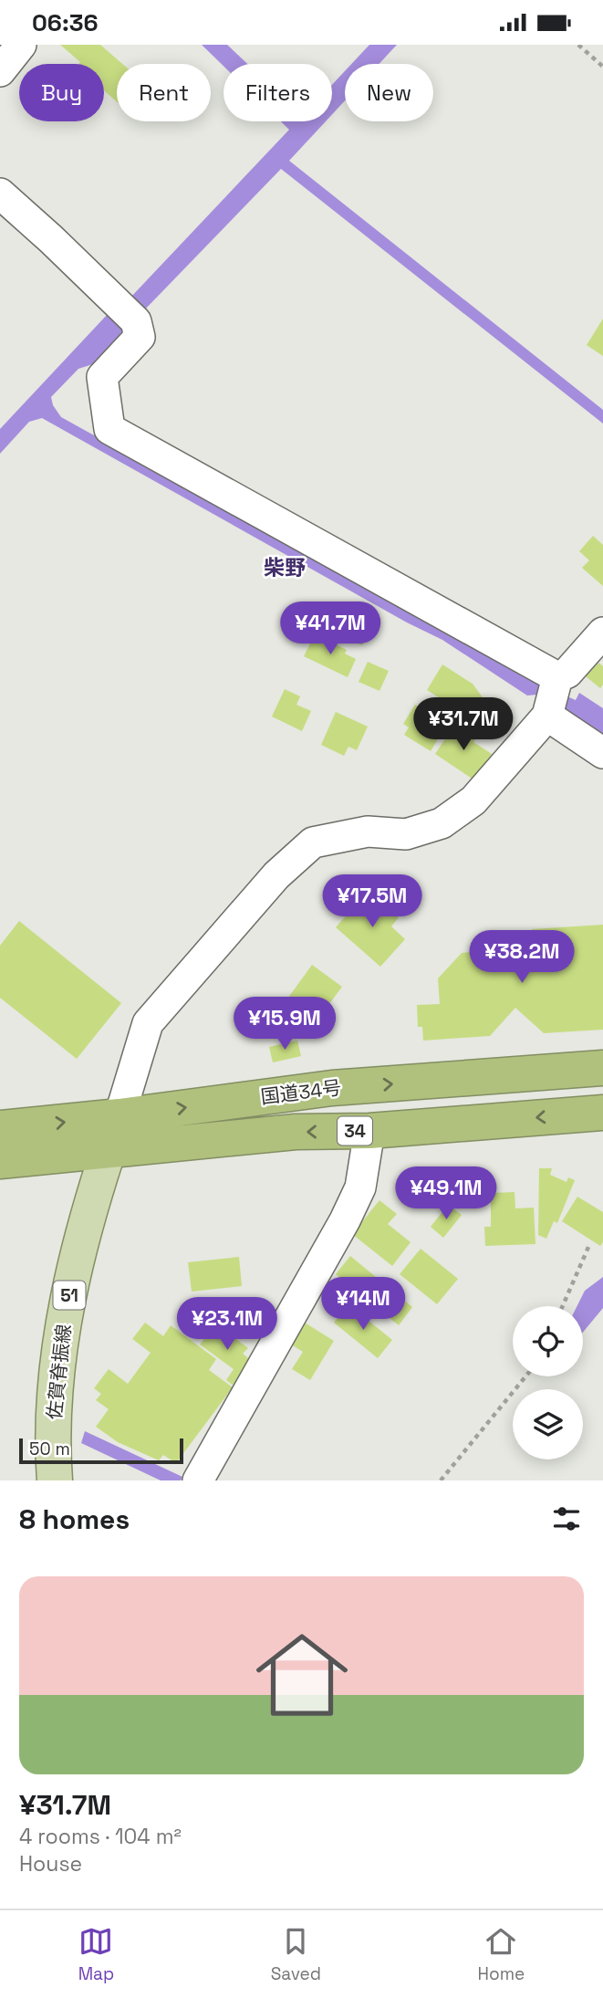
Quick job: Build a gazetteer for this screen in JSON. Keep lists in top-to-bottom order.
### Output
{
  "streets": {
    "highway": ["国道34号", "34"],
    "main road": ["51", "佐賀脊振線"]
  },
  "crossings": [
    ["国道34号", "佐賀脊振線"]
  ],
  "districts": ["柴野"],
  "scale_bar": "50 m",
  "page": {
    "status": "06:36",
    "chip": [
      "Buy",
      "Rent",
      "Filters",
      "New"
    ],
    "price": [
      "¥41.7M",
      "¥31.7M",
      "¥17.5M",
      "¥38.2M",
      "¥15.9M",
      "¥49.1M",
      "¥14M",
      "¥23.1M"
    ],
    "scale": "50 m",
    "heading": "8 homes",
    "list": [
      {
        "name": "¥31.7M",
        "note": "4 rooms · 104 m² · House"
      }
    ],
    "tabs": ["Map", "Saved", "Home"]
  }
}
